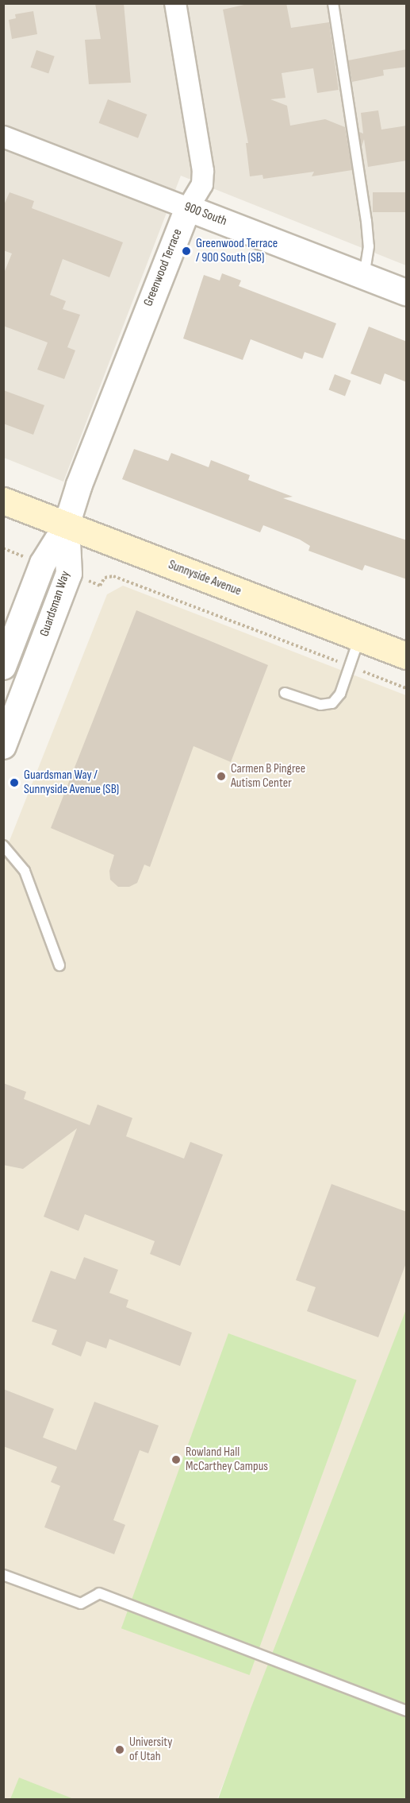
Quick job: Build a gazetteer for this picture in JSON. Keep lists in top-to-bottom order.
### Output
{
  "streets": {
    "main road": ["Sunnyside Avenue"],
    "street": ["900 South", "Greenwood Terrace", "Guardsman Way"]
  },
  "crossings": [
    ["900 South", "Greenwood Terrace"],
    ["Greenwood Terrace", "Sunnyside Avenue"],
    ["Greenwood Terrace", "Guardsman Way"],
    ["Sunnyside Avenue", "Guardsman Way"]
  ],
  "places": [
    "Greenwood Terrace / 900 South (SB)",
    "Carmen B Pingree Autism Center",
    "Guardsman Way / Sunnyside Avenue (SB)",
    "Rowland Hall McCarthey Campus",
    "University of Utah"
  ]
}
